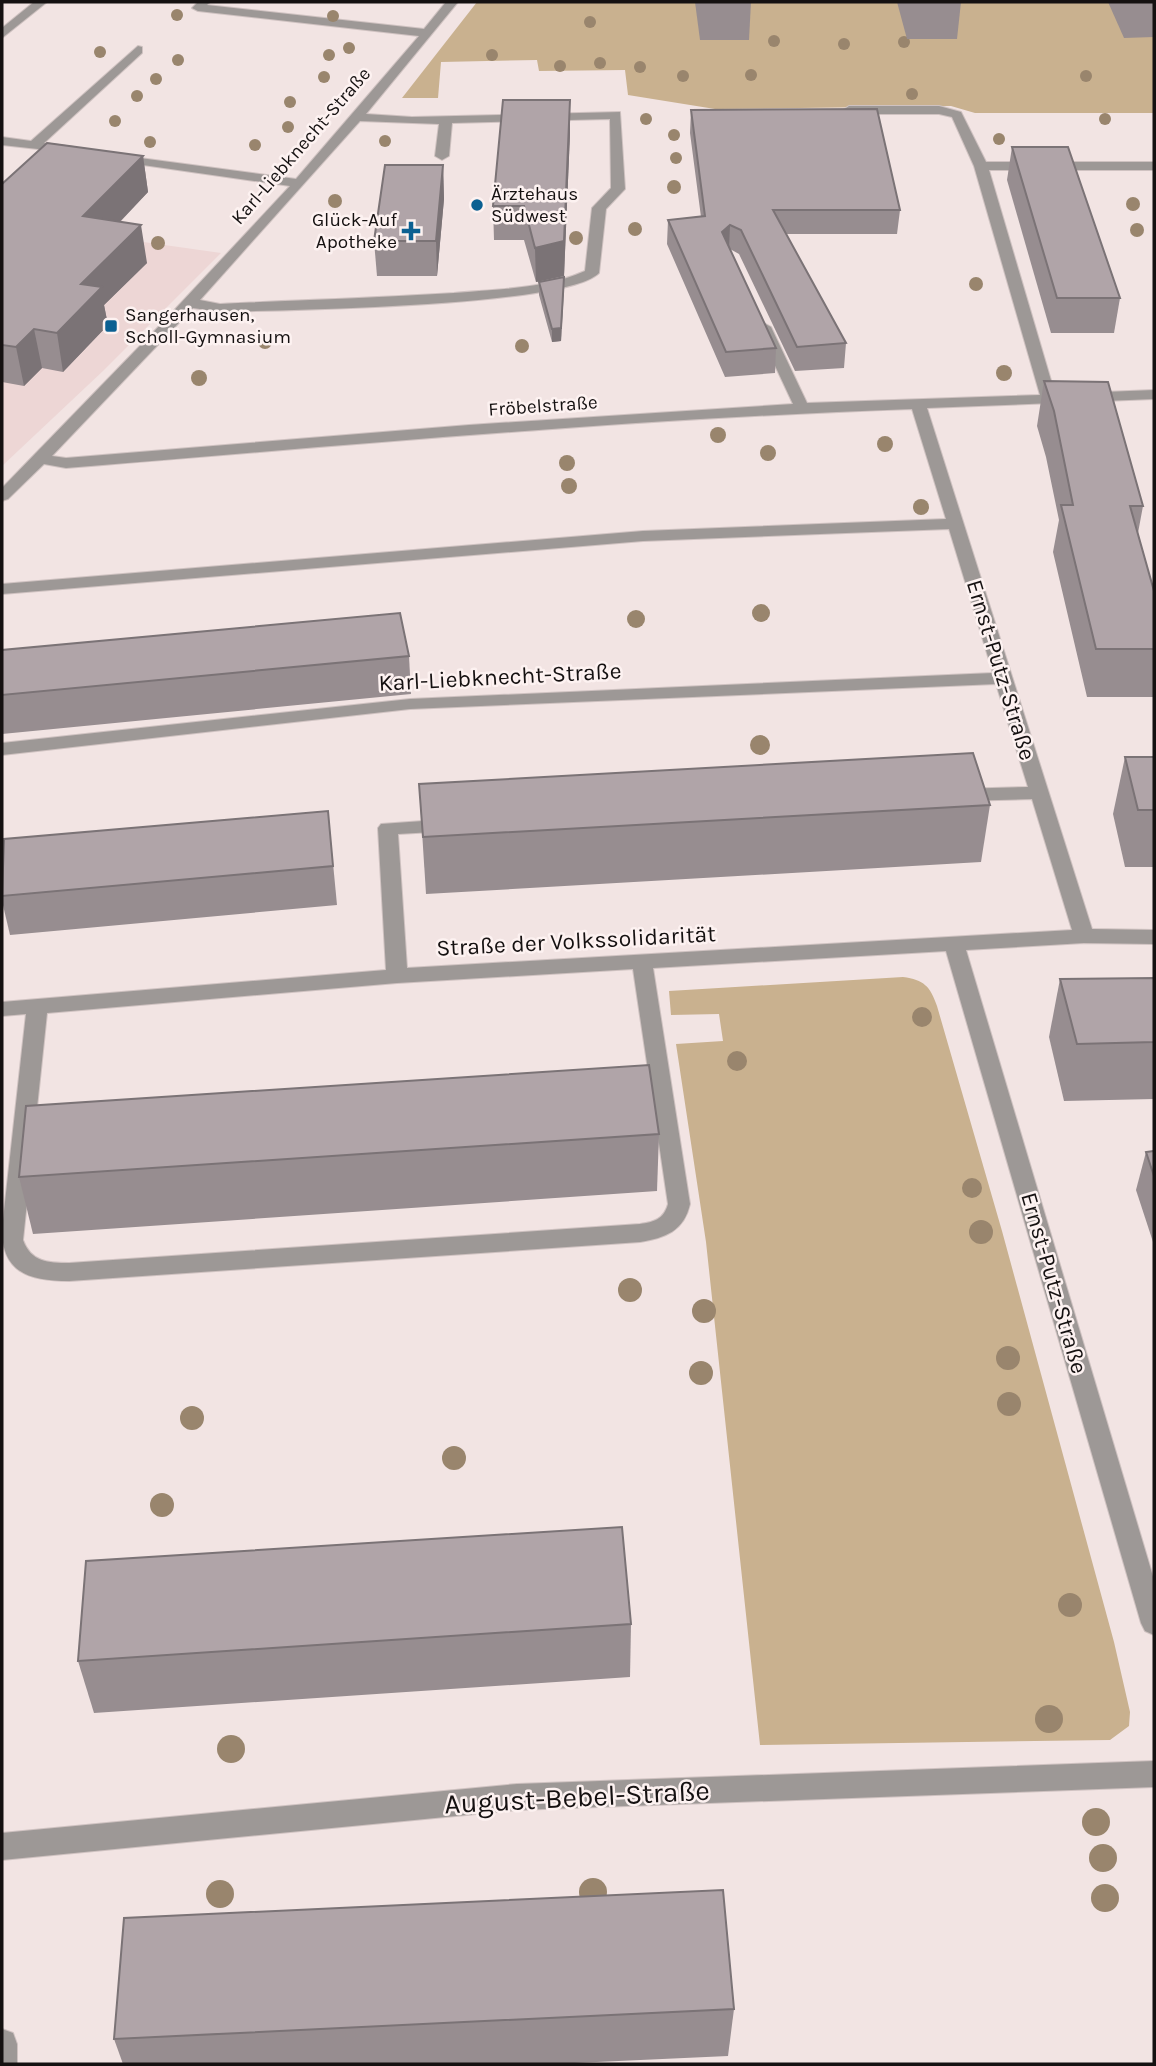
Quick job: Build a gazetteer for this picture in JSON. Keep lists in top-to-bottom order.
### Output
{
  "streets": {
    "street": [
      "Karl-Liebknecht-Straße",
      "Fröbelstraße",
      "Ernst-Putz-Straße",
      "Straße der Volkssolidarität",
      "August-Bebel-Straße"
    ]
  },
  "crossings": [
    ["Karl-Liebknecht-Straße", "Fröbelstraße"],
    ["Karl-Liebknecht-Straße", "Ernst-Putz-Straße"],
    ["Fröbelstraße", "Ernst-Putz-Straße"],
    ["Ernst-Putz-Straße", "Straße der Volkssolidarität"]
  ],
  "places": {
    "other": ["Ärztehaus Südwest"],
    "health": ["Glück-Auf Apotheke"],
    "transit": ["Sangerhausen, Scholl-Gymnasium"]
  }
}
